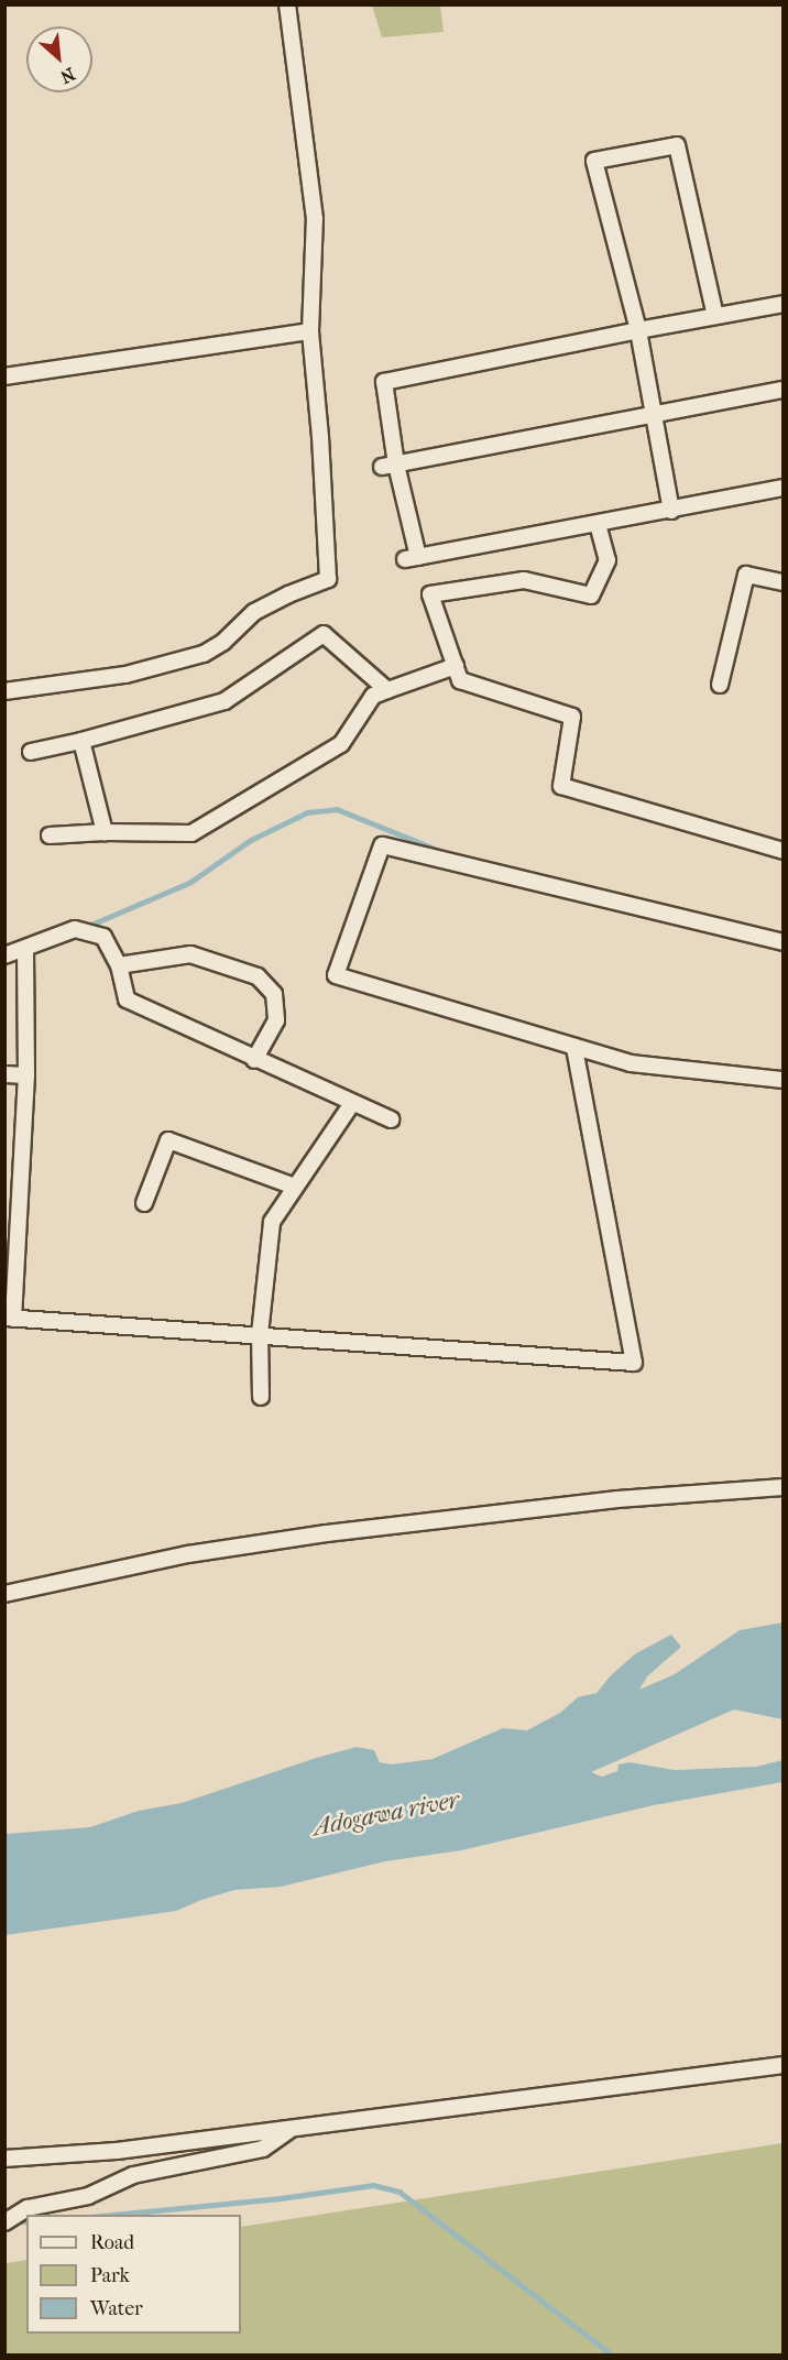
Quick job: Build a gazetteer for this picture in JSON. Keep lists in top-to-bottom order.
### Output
{
  "water": ["Adogawa river"],
  "legend": ["Road", "Park", "Water"],
  "north": "bottom right"
}
